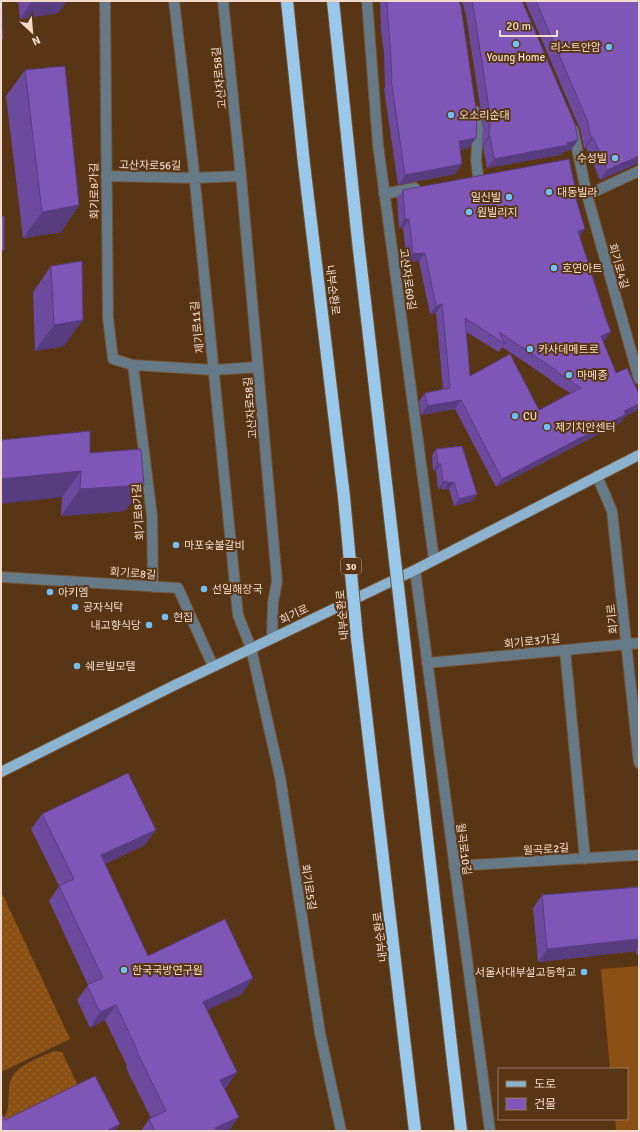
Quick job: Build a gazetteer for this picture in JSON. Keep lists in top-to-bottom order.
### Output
{
  "streets": {
    "highway": ["내부순환로", "30"],
    "main road": ["회기로"],
    "street": [
      "고산자로58길",
      "고산자로56길",
      "회기로8가길",
      "회기로4길",
      "고산자로60길",
      "제기로11길",
      "회기로8길",
      "회기로3가길",
      "월곡로10길",
      "월곡로2길",
      "회기로5길"
    ]
  },
  "crossings": [
    ["고산자로58길", "회기로8가길"],
    ["고산자로58길", "회기로"],
    ["고산자로56길", "회기로8가길"],
    ["고산자로56길", "제기로11길"],
    ["회기로8가길", "제기로11길"],
    ["회기로8가길", "회기로8길"],
    ["고산자로60길", "회기로"],
    ["제기로11길", "회기로"],
    ["제기로11길", "회기로5길"],
    ["회기로8길", "회기로"],
    ["회기로", "회기로3가길"],
    ["회기로", "월곡로10길"],
    ["회기로", "회기로5길"],
    ["회기로3가길", "월곡로10길"],
    ["월곡로10길", "월곡로2길"]
  ],
  "places": [
    "Young Home",
    "리스트안암",
    "오소리순대",
    "수성빌",
    "대동빌라",
    "일신빌",
    "원빌리지",
    "호연아트",
    "카사데메트로",
    "마메종",
    "CU",
    "제기치안센터",
    "마포숯불갈비",
    "선일해장국",
    "아키엠",
    "공자식탁",
    "현집",
    "내고향식당",
    "쉐르빌모텔",
    "한국국방연구원",
    "서울사대부설고등학교"
  ],
  "legend": ["도로", "건물"],
  "scale_bar": "20 m",
  "north": "bottom right"
}
